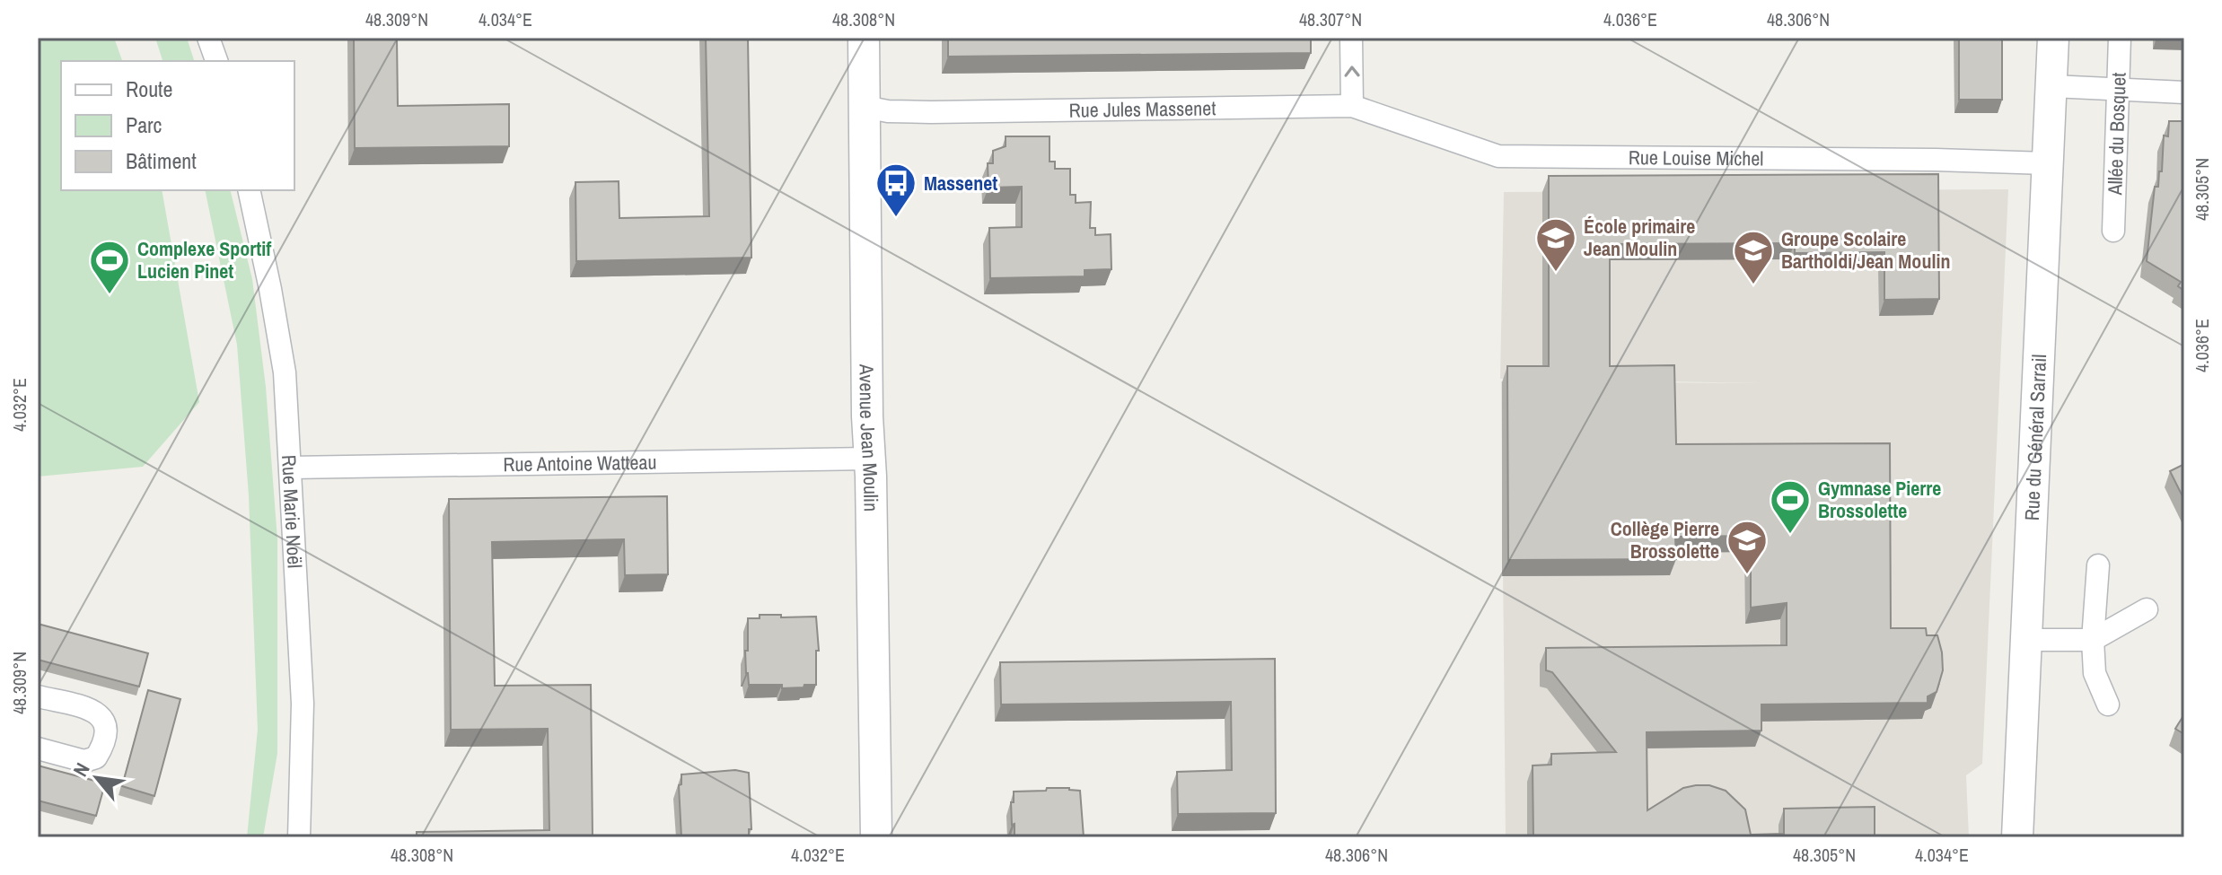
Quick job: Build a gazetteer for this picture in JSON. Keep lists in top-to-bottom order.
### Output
{
  "streets": {
    "main road": ["Rue du Général Sarrail", "Avenue Jean Moulin"],
    "street": [
      "Rue Jules Massenet",
      "Allée du Bosquet",
      "Rue Louise Michel",
      "Rue Antoine Watteau",
      "Rue Marie Noël"
    ]
  },
  "crossings": [
    ["Rue Jules Massenet", "Rue Louise Michel"],
    ["Rue Jules Massenet", "Avenue Jean Moulin"],
    ["Rue Louise Michel", "Rue du Général Sarrail"],
    ["Avenue Jean Moulin", "Rue Antoine Watteau"],
    ["Rue Antoine Watteau", "Rue Marie Noël"]
  ],
  "places": {
    "bus stop": ["Massenet"],
    "school or university": ["École primaire Jean Moulin", "Groupe Scolaire Bartholdi/Jean Moulin", "Collège Pierre Brossolette"],
    "sports": ["Complexe Sportif Lucien Pinet", "Gymnase Pierre Brossolette"]
  },
  "legend": ["Route", "Parc", "Bâtiment"],
  "north": "top left",
  "coordinates": [
    "48.309°N",
    "4.034°E",
    "48.308°N",
    "48.307°N",
    "4.036°E",
    "48.306°N",
    "48.305°N",
    "4.032°E"
  ]
}
